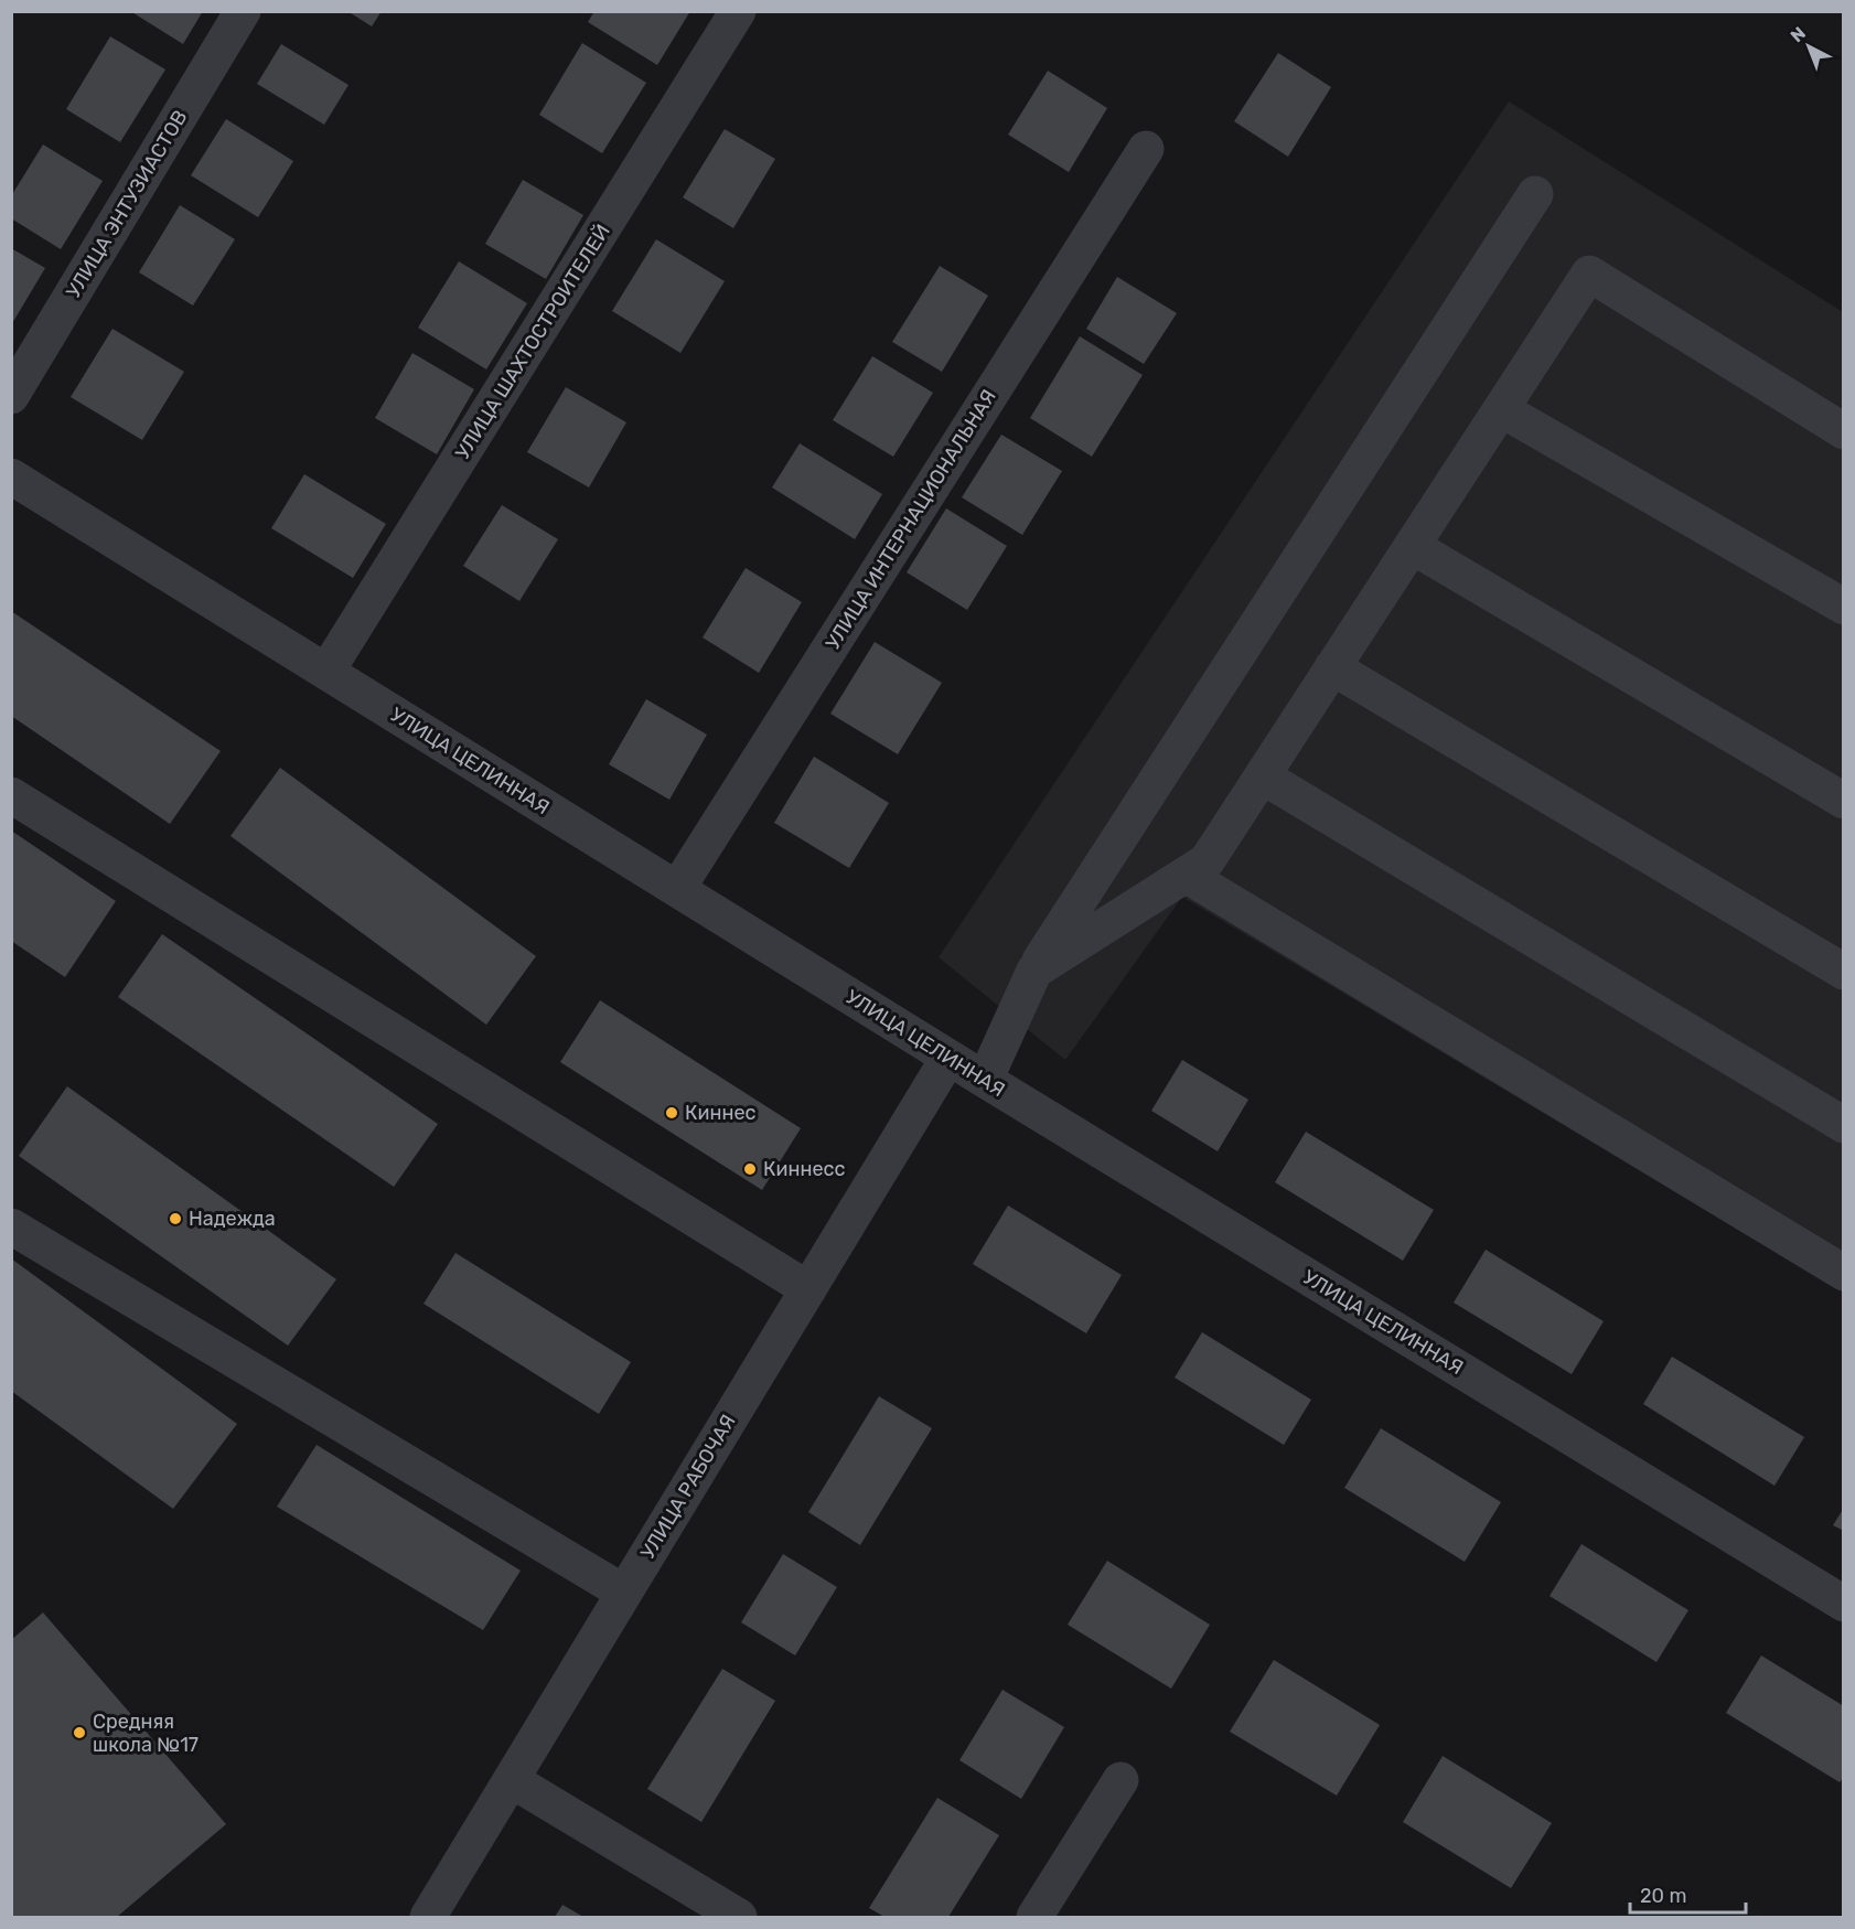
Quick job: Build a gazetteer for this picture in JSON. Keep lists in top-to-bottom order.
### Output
{
  "streets": {
    "street": [
      "УЛИЦА ЭНТУЗИАСТОВ",
      "УЛИЦА ШАХТОСТРОИТЕЛЕЙ",
      "УЛИЦА ИНТЕРНАЦИОНАЛЬНАЯ",
      "УЛИЦА ЦЕЛИННАЯ",
      "УЛИЦА РАБОЧАЯ"
    ]
  },
  "crossings": [
    ["УЛИЦА ШАХТОСТРОИТЕЛЕЙ", "УЛИЦА ЦЕЛИННАЯ"],
    ["УЛИЦА ИНТЕРНАЦИОНАЛЬНАЯ", "УЛИЦА ЦЕЛИННАЯ"],
    ["УЛИЦА ЦЕЛИННАЯ", "УЛИЦА РАБОЧАЯ"]
  ],
  "places": [
    "Киннес",
    "Киннесс",
    "Надежда",
    "Средняя школа №17"
  ],
  "scale_bar": "20 m",
  "north": "top left"
}
